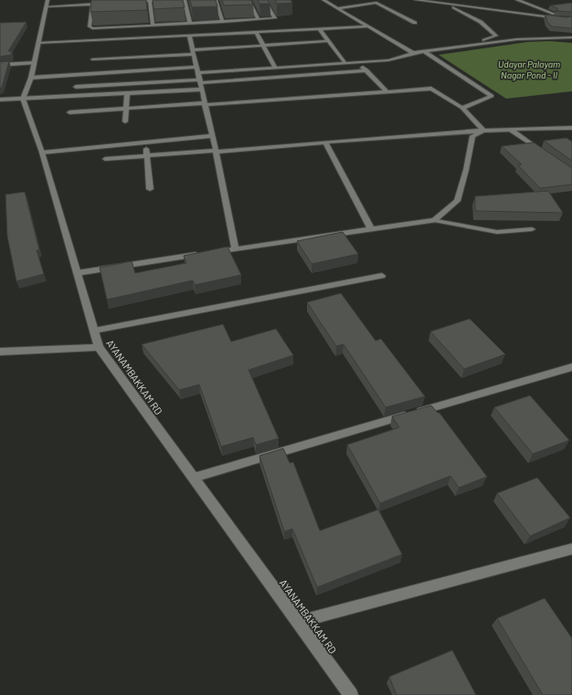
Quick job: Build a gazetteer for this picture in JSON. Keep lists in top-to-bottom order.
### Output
{
  "streets": {
    "street": ["AYANAMBAKKAM RD"]
  },
  "water": ["Udayar Palayam Nagar Pond - II"]
}
